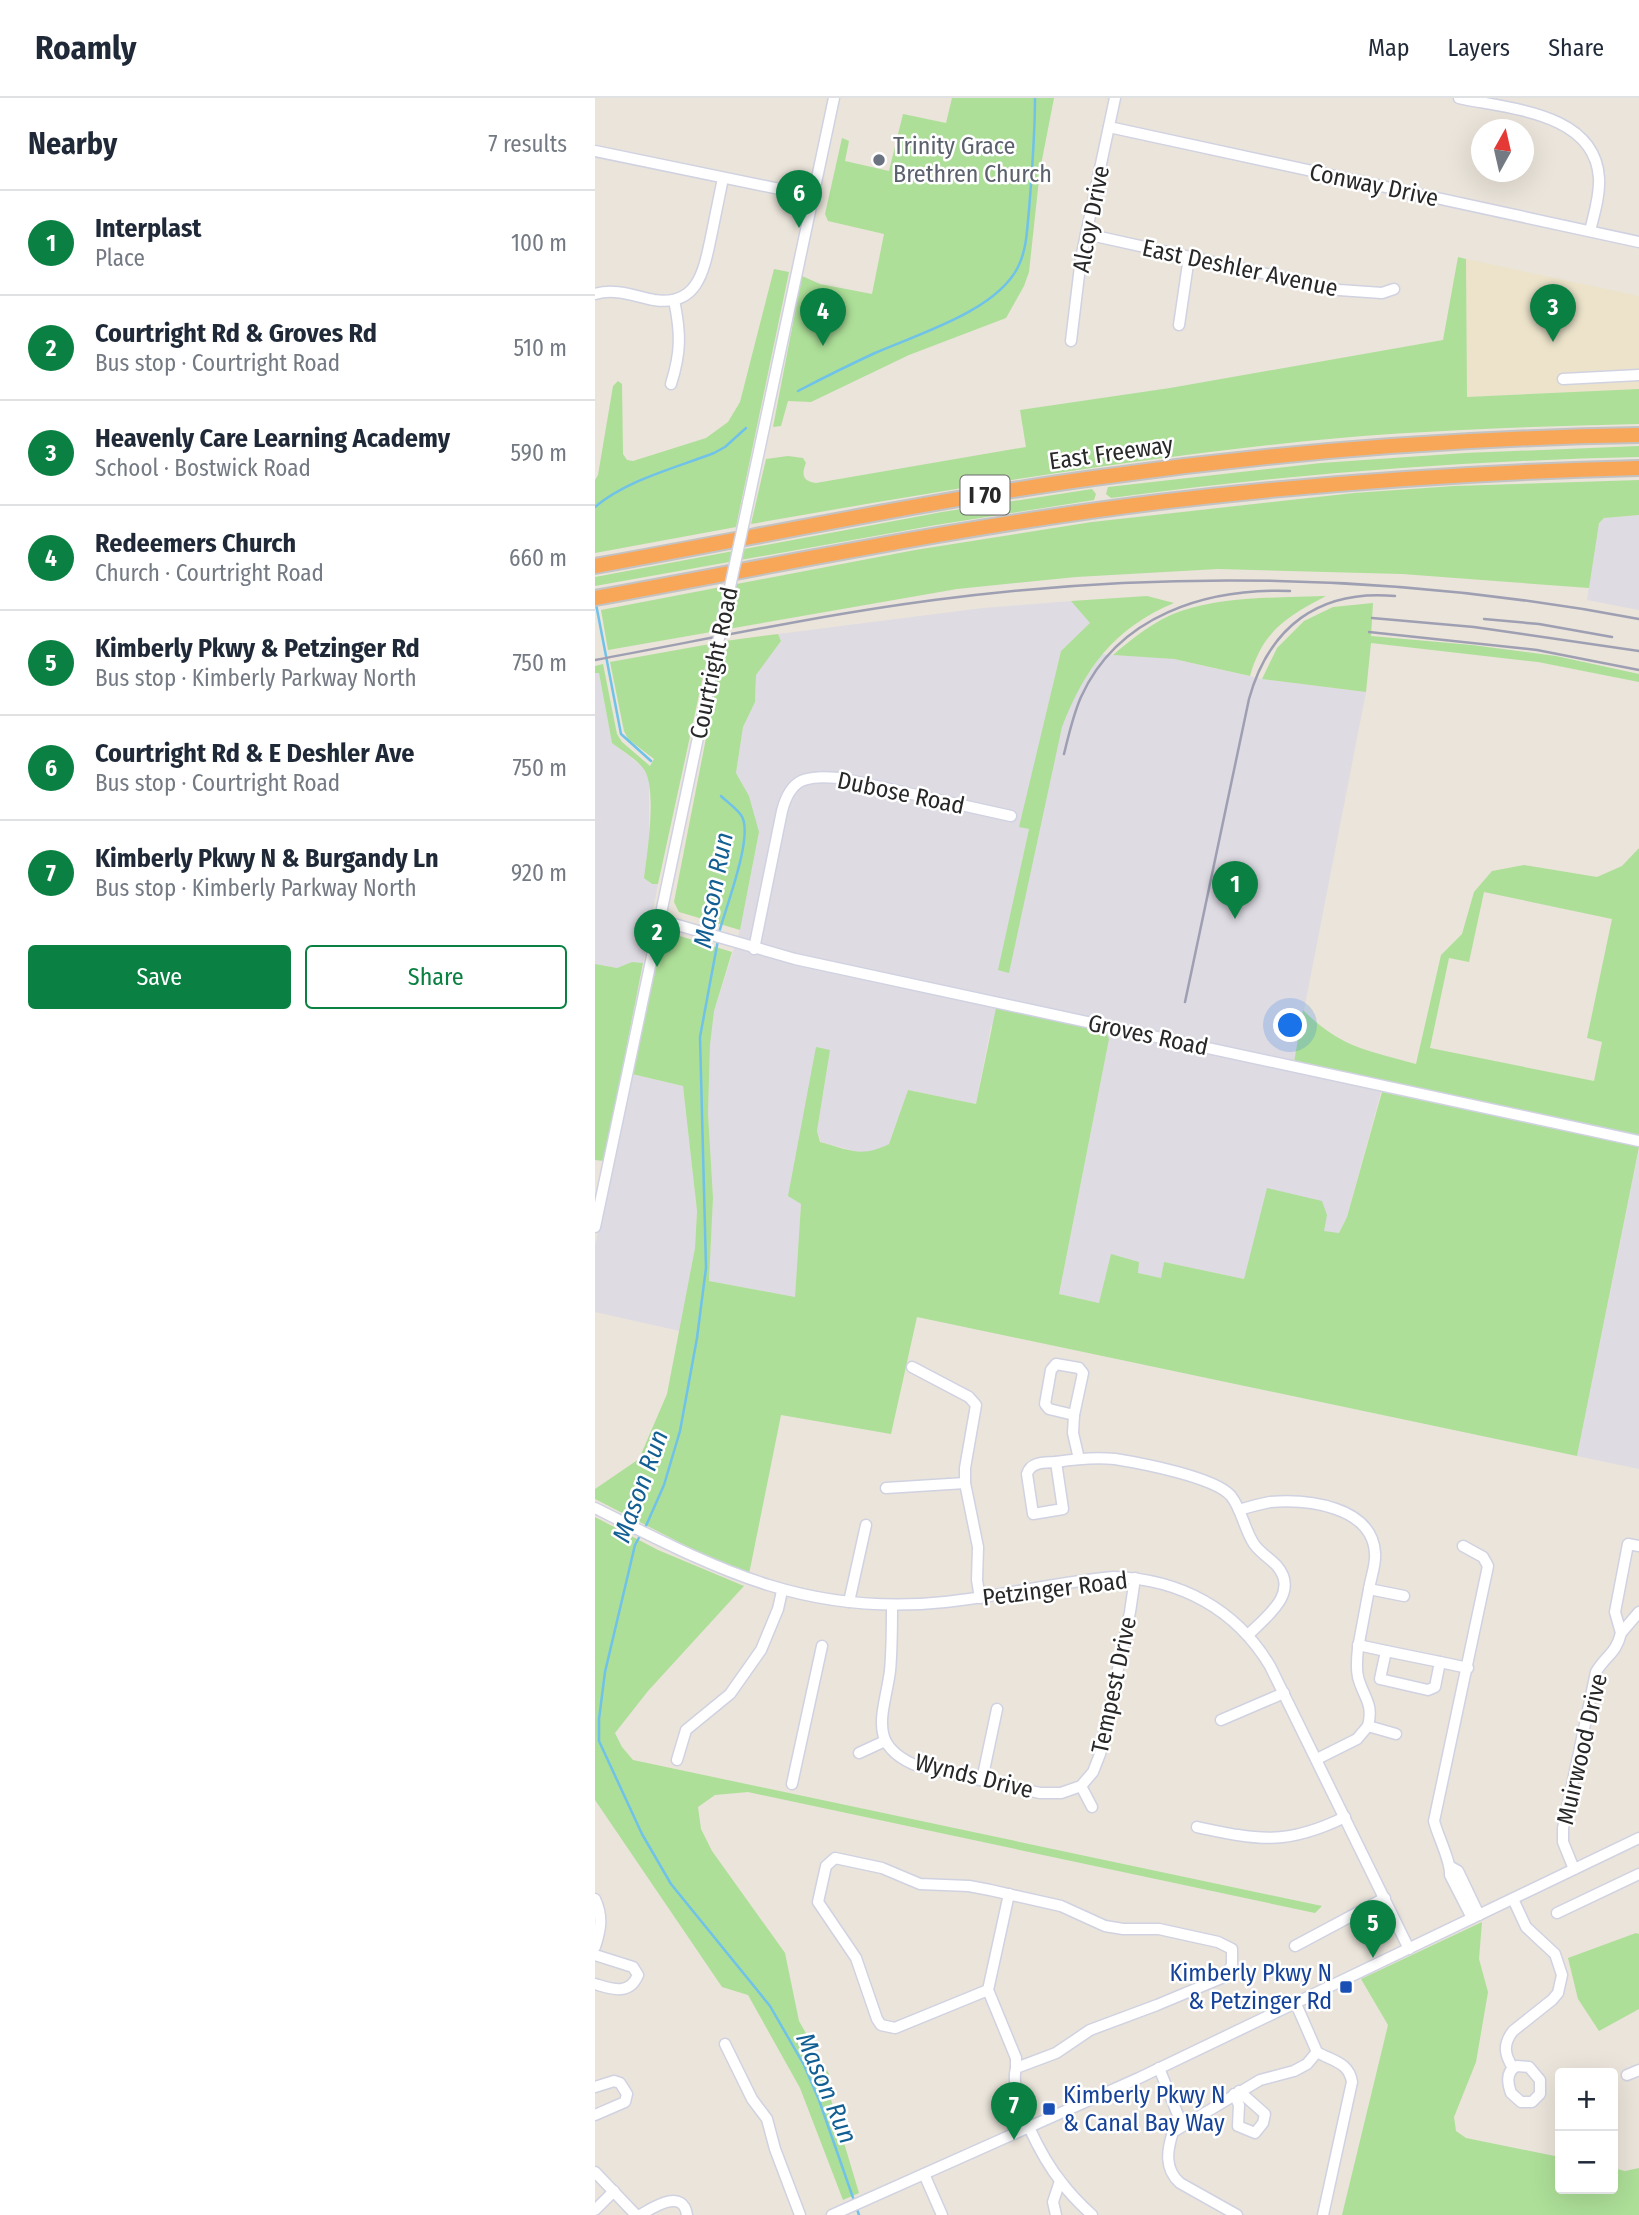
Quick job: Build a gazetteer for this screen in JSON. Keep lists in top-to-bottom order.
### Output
{
  "streets": {
    "highway": ["East Freeway", "I 70"],
    "street": [
      "Conway Drive",
      "Alcoy Drive",
      "East Deshler Avenue",
      "Courtright Road",
      "Dubose Road",
      "Groves Road",
      "Petzinger Road",
      "Tempest Drive",
      "Muirwood Drive",
      "Wynds Drive"
    ]
  },
  "crossings": [
    ["Conway Drive", "Alcoy Drive"],
    ["Alcoy Drive", "East Deshler Avenue"],
    ["Courtright Road", "Groves Road"],
    ["Dubose Road", "Groves Road"],
    ["Petzinger Road", "Tempest Drive"],
    ["Petzinger Road", "Wynds Drive"],
    ["Tempest Drive", "Wynds Drive"]
  ],
  "water": ["Mason Run"],
  "places": {
    "other": ["Trinity Grace Brethren Church"],
    "transit": ["Kimberly Pkwy N & Petzinger Rd", "Kimberly Pkwy N & Canal Bay Way"]
  },
  "north": "top",
  "page": {
    "header": "Roamly",
    "nav": ["Map", "Layers", "Share"],
    "heading": ["Nearby", "7 results"],
    "pins": [
      "6",
      "3",
      "4",
      "1",
      "2",
      "5",
      "7"
    ],
    "list": [
      {
        "mark": "1",
        "name": "Interplast",
        "note": "Place",
        "value": "100 m"
      },
      {
        "mark": "2",
        "name": "Courtright Rd & Groves Rd",
        "note": "Bus stop · Courtright Road",
        "value": "510 m"
      },
      {
        "mark": "3",
        "name": "Heavenly Care Learning Academy",
        "note": "School · Bostwick Road",
        "value": "590 m"
      },
      {
        "mark": "4",
        "name": "Redeemers Church",
        "note": "Church · Courtright Road",
        "value": "660 m"
      },
      {
        "mark": "5",
        "name": "Kimberly Pkwy & Petzinger Rd",
        "note": "Bus stop · Kimberly Parkway North",
        "value": "750 m"
      },
      {
        "mark": "6",
        "name": "Courtright Rd & E Deshler Ave",
        "note": "Bus stop · Courtright Road",
        "value": "750 m"
      },
      {
        "mark": "7",
        "name": "Kimberly Pkwy N & Burgandy Ln",
        "note": "Bus stop · Kimberly Parkway North",
        "value": "920 m"
      }
    ],
    "buttons": ["Save", "Share"],
    "map_buttons": ["+", "−"]
  }
}
